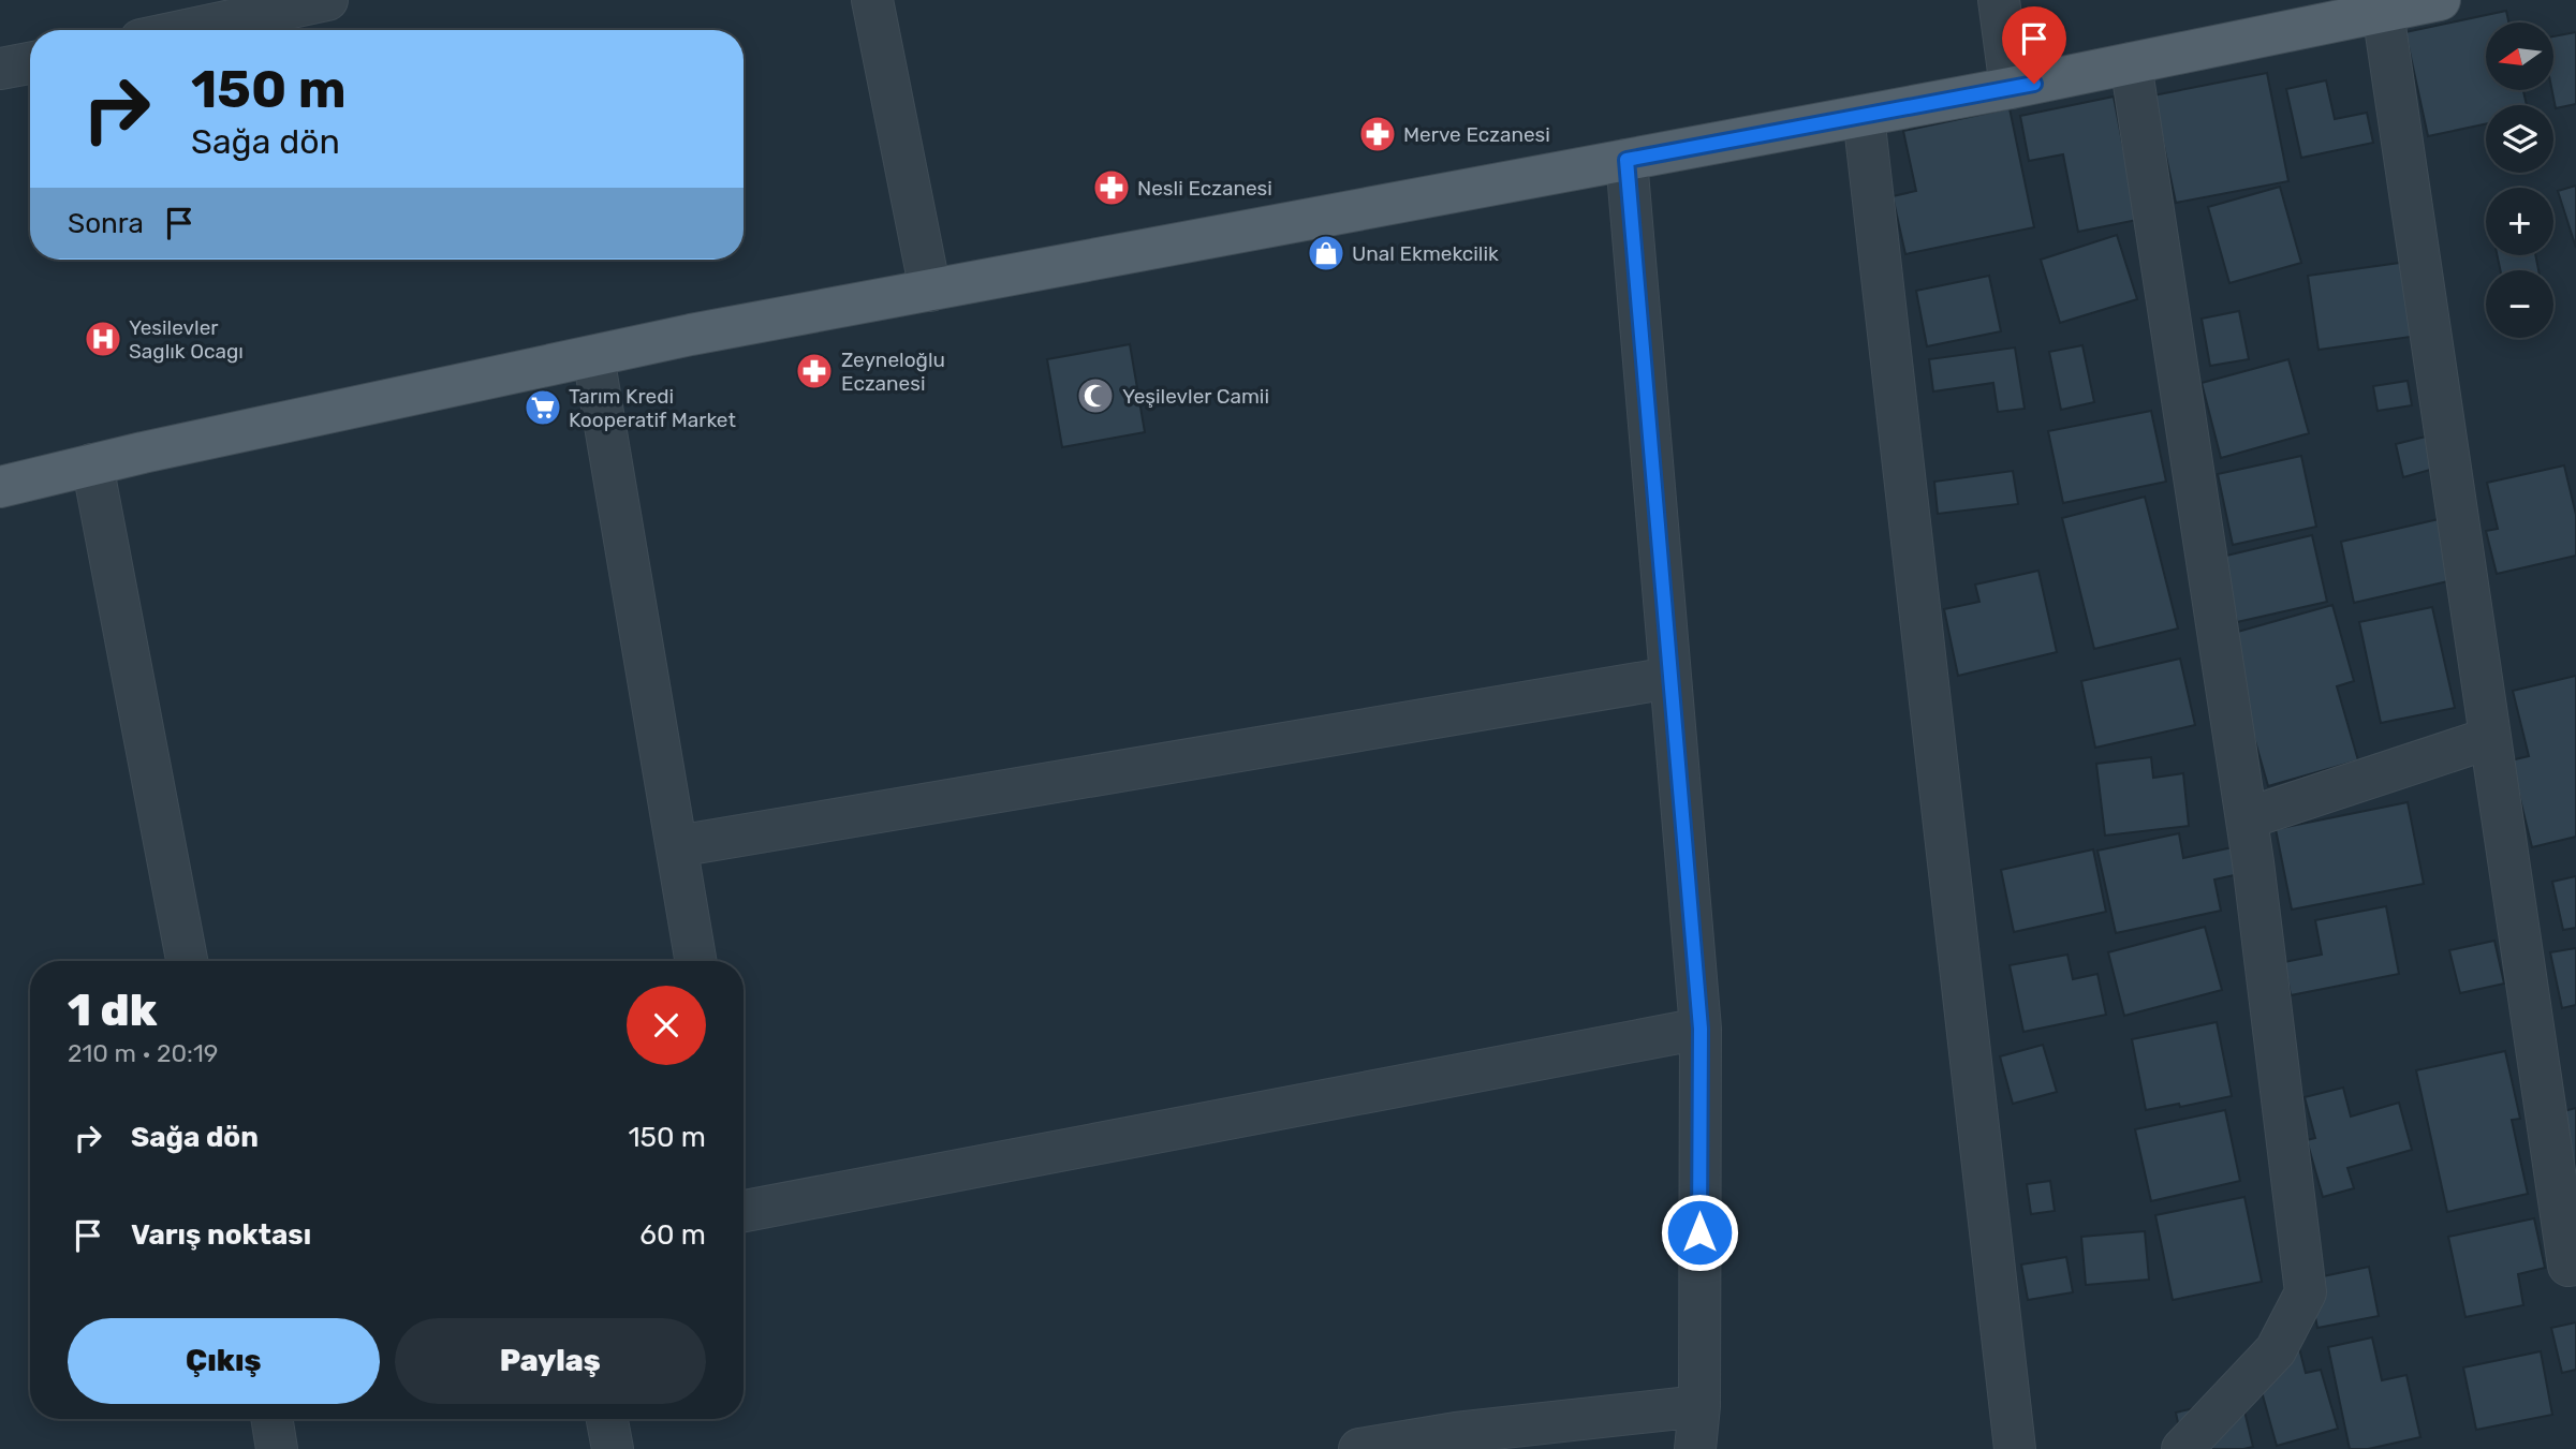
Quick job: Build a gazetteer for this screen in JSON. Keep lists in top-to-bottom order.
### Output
{
  "places": {
    "pharmacy": ["Merve Eczanesi", "Nesli Eczanesi", "Zeyneloğlu Eczanesi"],
    "shop": ["Unal Ekmekcilik"],
    "hospital": ["Yesilevler Saglık Ocagı"],
    "mosque": ["Yeşilevler Camii"],
    "supermarket": ["Tarım Kredi Kooperatif Market"]
  },
  "north": "left",
  "page": {
    "map_buttons": ["+", "−"],
    "turn": ["150 m", "Sağa dön"],
    "then": "Sonra",
    "heading": ["1 dk", "210 m · 20:19"],
    "list": [
      {
        "name": "Sağa dön",
        "value": "150 m"
      },
      {
        "name": "Varış noktası",
        "value": "60 m"
      }
    ],
    "buttons": ["Çıkış", "Paylaş"]
  }
}
